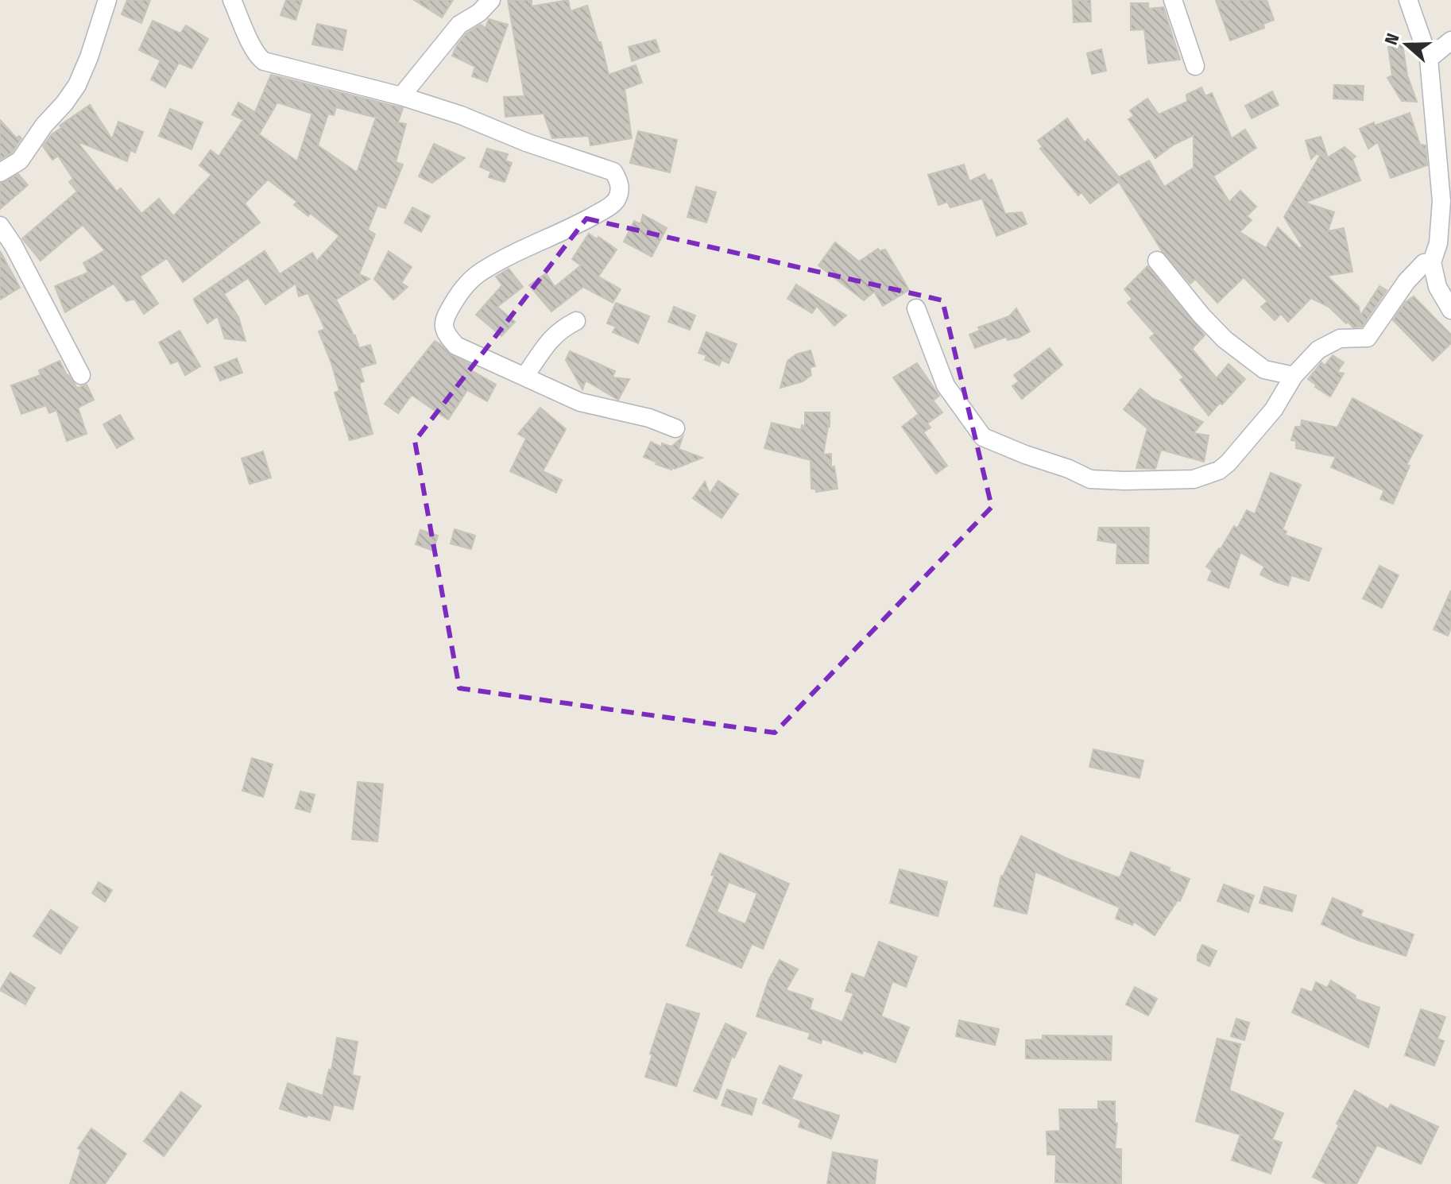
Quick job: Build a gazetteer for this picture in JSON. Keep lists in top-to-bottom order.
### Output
{
  "north": "left"
}
